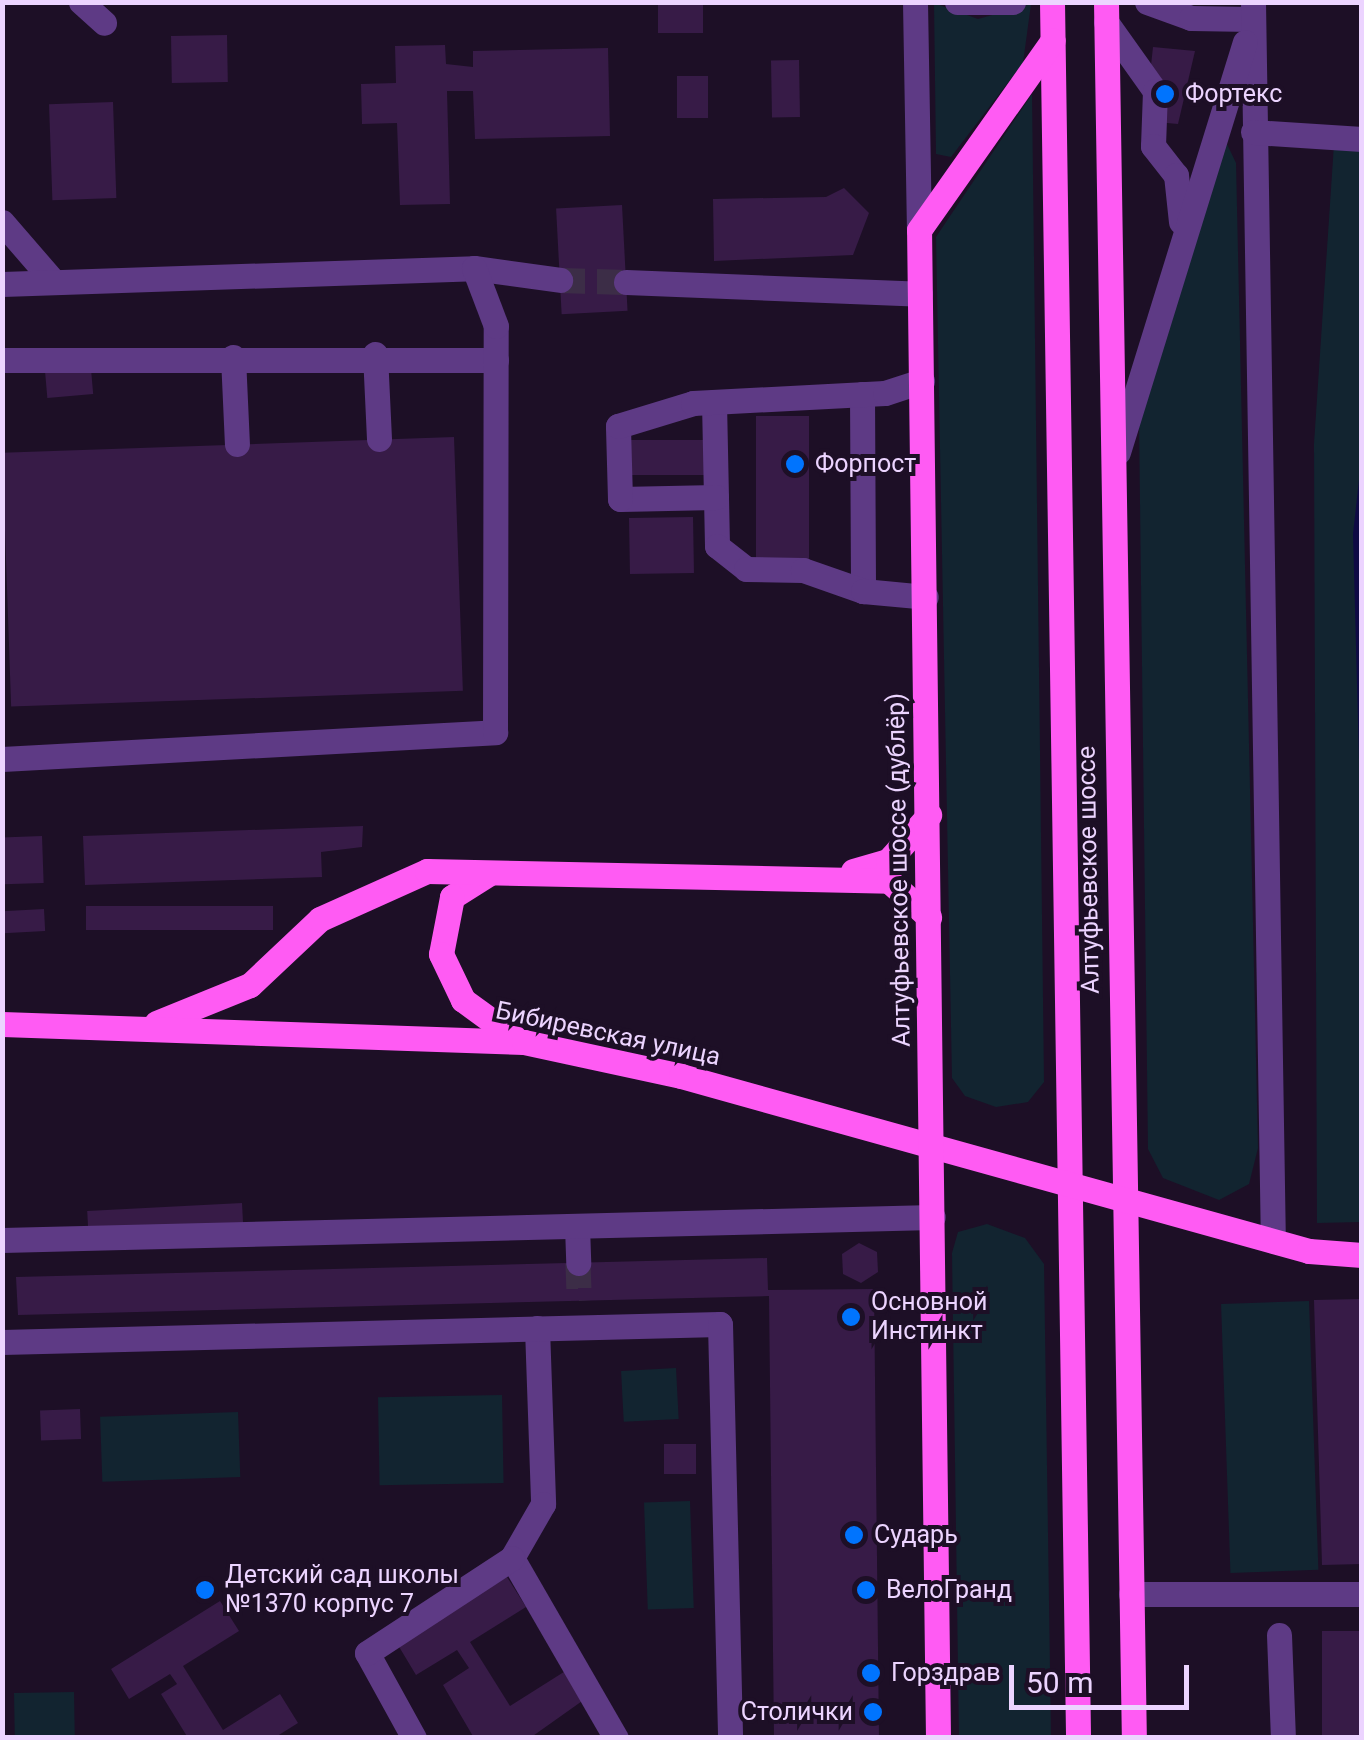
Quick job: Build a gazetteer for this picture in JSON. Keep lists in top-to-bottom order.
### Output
{
  "streets": {
    "main road": ["Алтуфьевское шоссе (дублёр)", "Алтуфьевское шоссе", "Бибиревская улица"]
  },
  "crossings": [
    ["Алтуфьевское шоссе (дублёр)", "Бибиревская улица"],
    ["Алтуфьевское шоссе", "Бибиревская улица"]
  ],
  "places": [
    "Фортекс",
    "Форпост",
    "Основной Инстинкт",
    "Сударь",
    "Детский сад школы №1370 корпус 7",
    "ВелоГранд",
    "Горздрав",
    "Столички"
  ],
  "scale_bar": "50 m"
}
